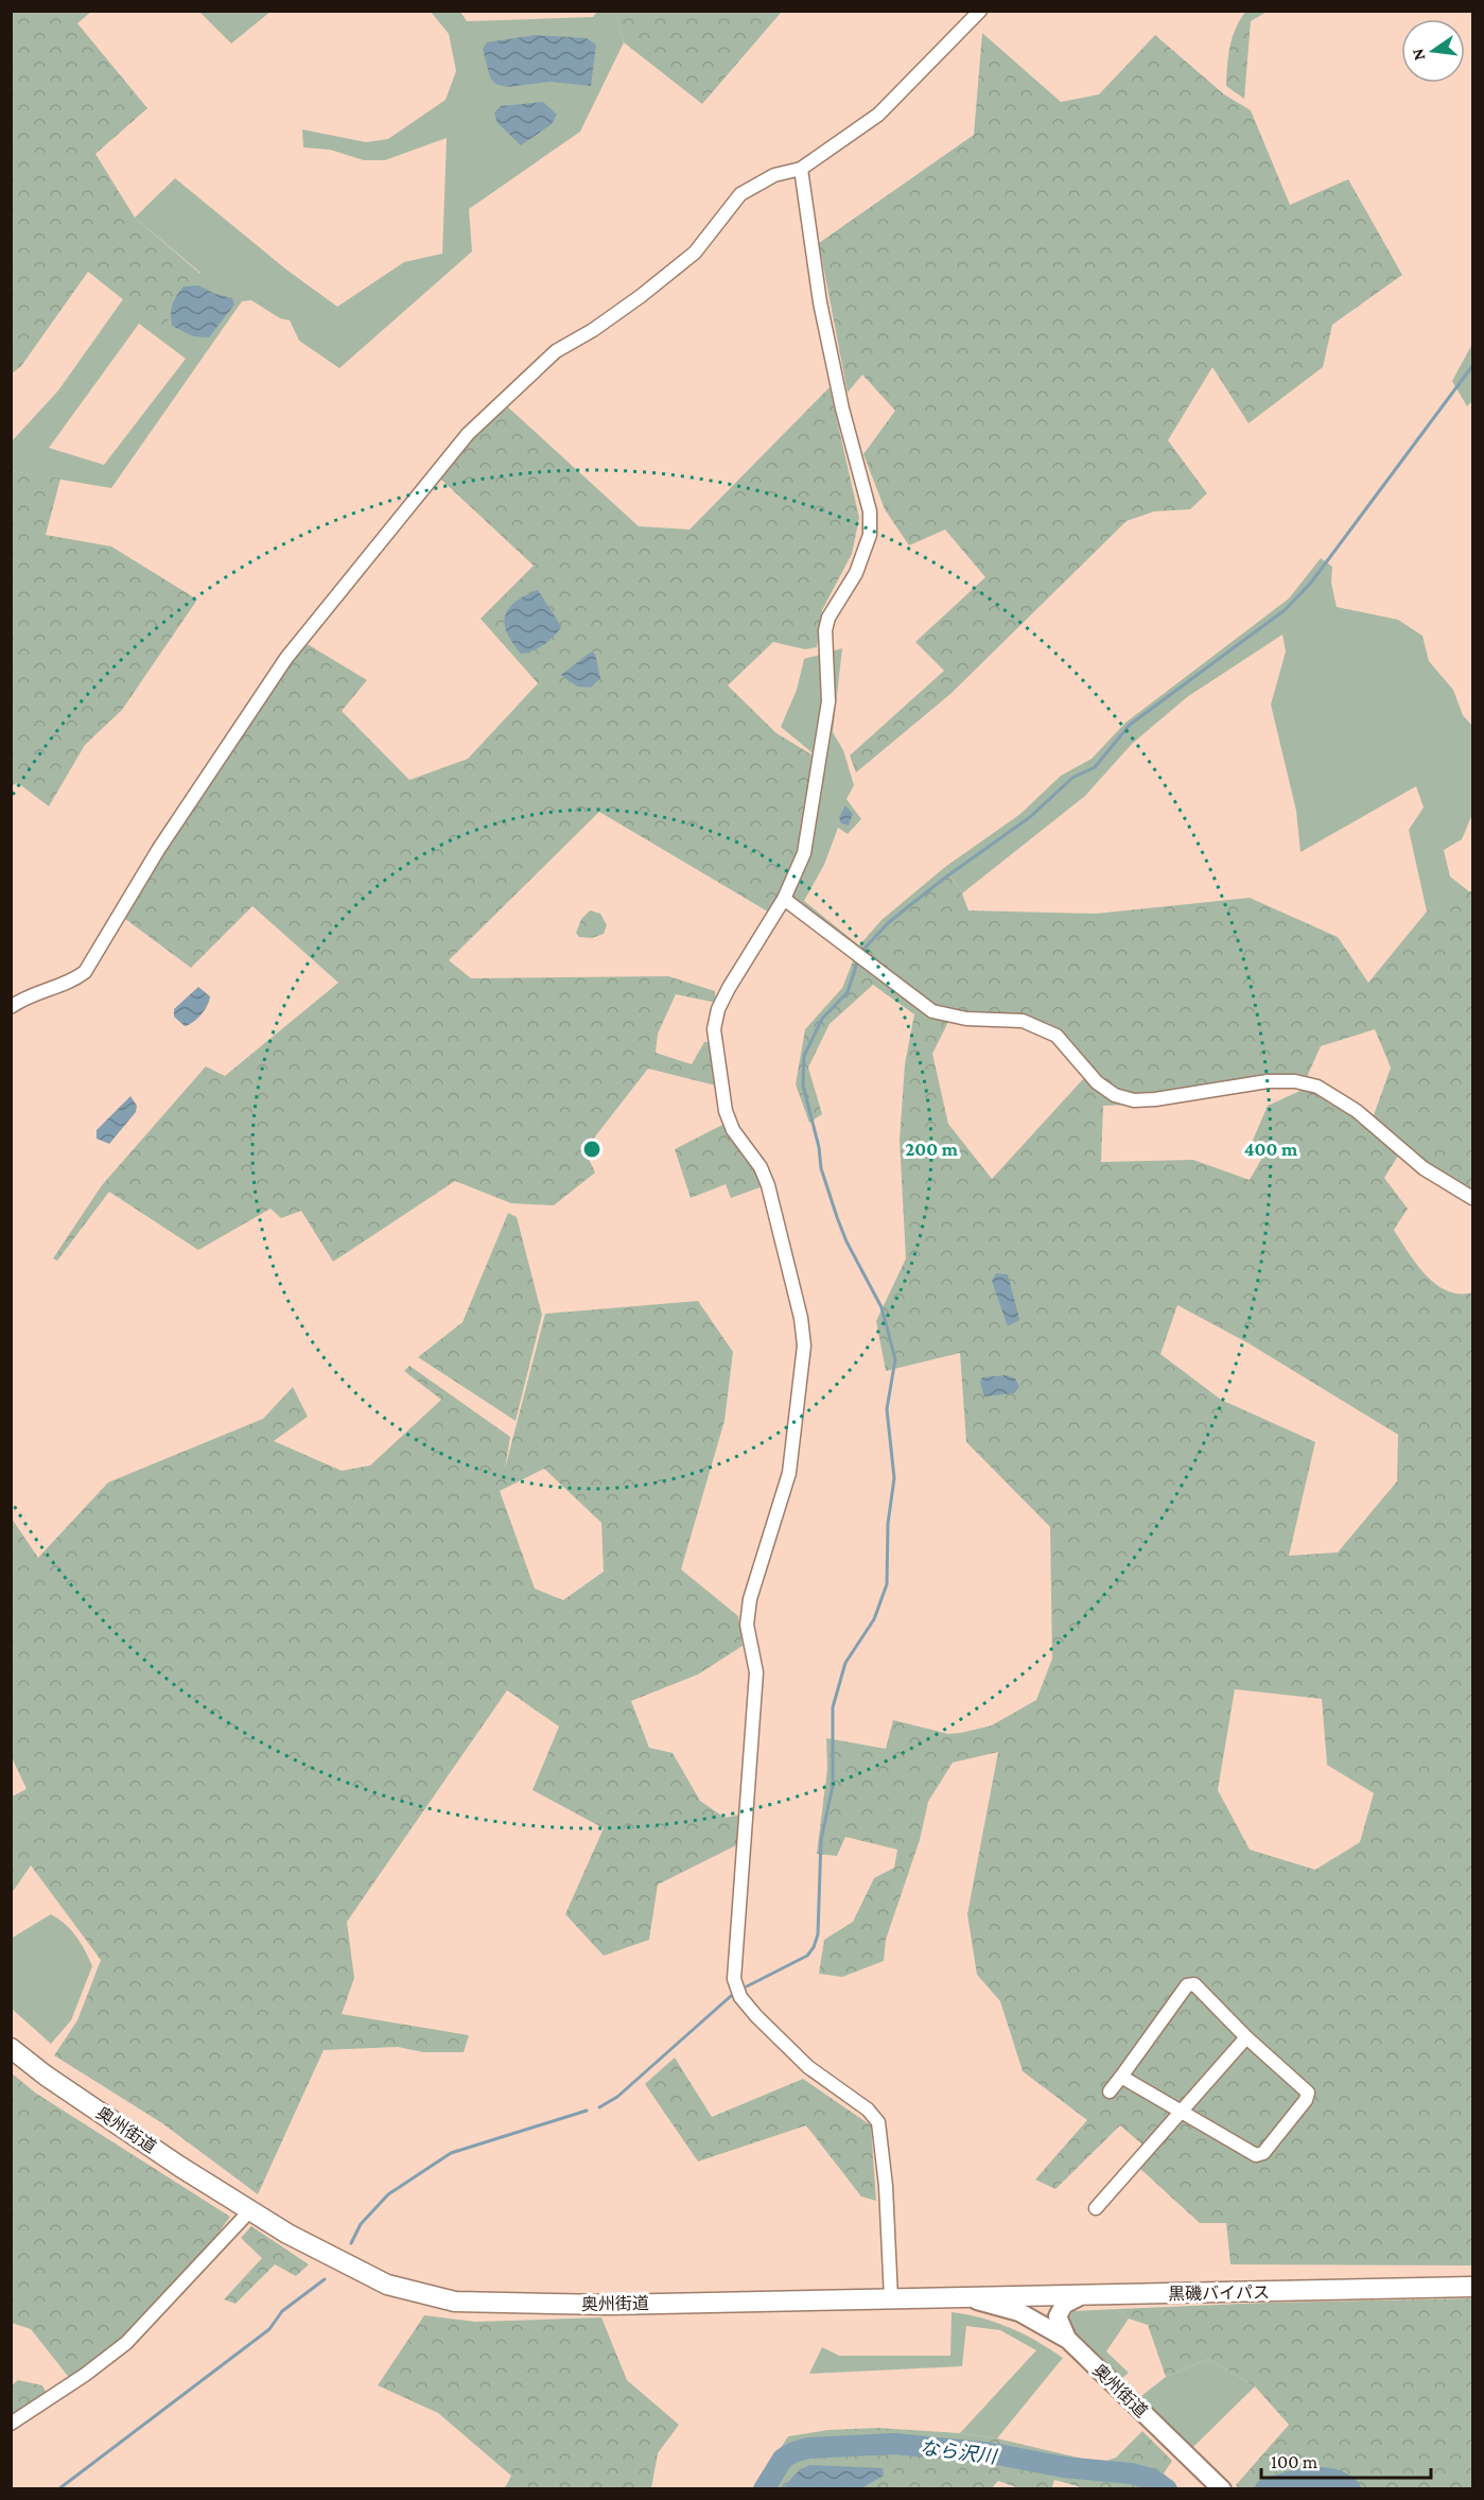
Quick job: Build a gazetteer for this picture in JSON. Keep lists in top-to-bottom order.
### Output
{
  "streets": {
    "highway": ["奥州街道", "黒磯バイパス"]
  },
  "crossings": [
    ["奥州街道", "黒磯バイパス"]
  ],
  "water": ["なら沢川"],
  "scale_bar": "100 m",
  "north": "left",
  "rings": ["200 m", "400 m"]
}
